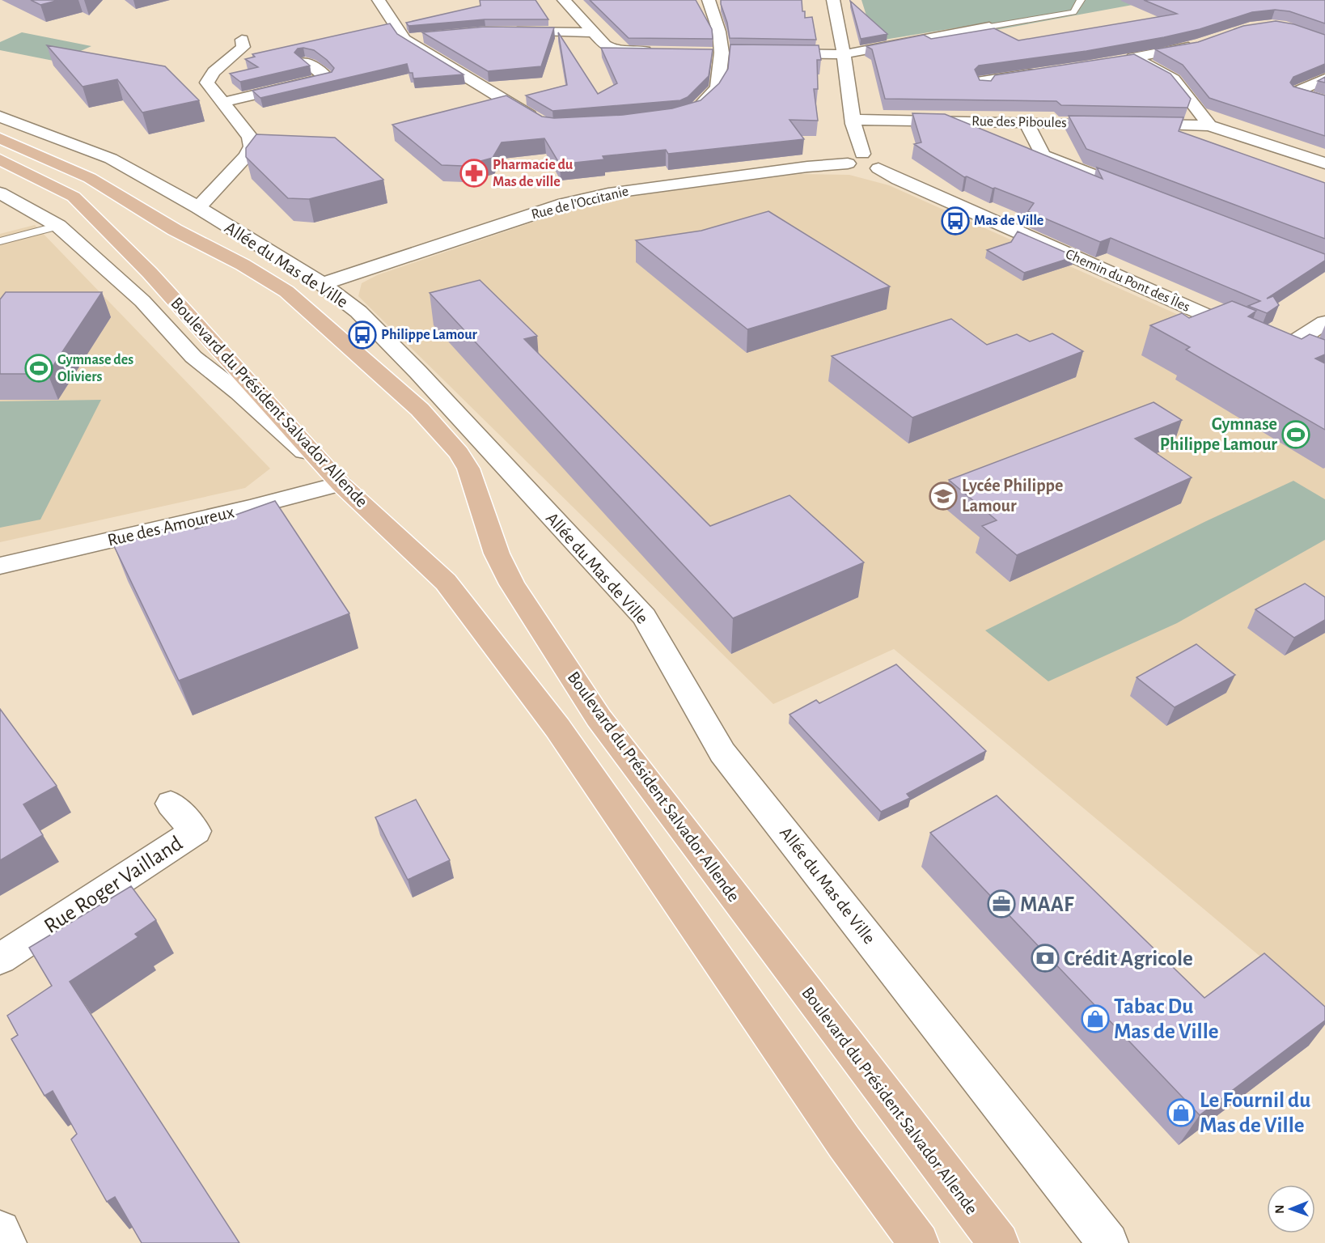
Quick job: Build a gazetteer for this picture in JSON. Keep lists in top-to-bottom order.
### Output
{
  "streets": {
    "main road": ["Boulevard du Président Salvador Allende"],
    "street": [
      "Rue des Piboules",
      "Rue de l'Occitanie",
      "Allée du Mas de Ville",
      "Chemin du Pont des Îles",
      "Rue des Amoureux",
      "Rue Roger Vailland"
    ]
  },
  "crossings": [
    ["Rue de l'Occitanie", "Allée du Mas de Ville"],
    ["Rue de l'Occitanie", "Chemin du Pont des Îles"],
    ["Boulevard du Président Salvador Allende", "Rue des Amoureux"]
  ],
  "places": {
    "pharmacy": ["Pharmacie du Mas de ville"],
    "bus stop": ["Mas de Ville", "Philippe Lamour"],
    "sports": ["Gymnase des Oliviers", "Gymnase Philippe Lamour"],
    "school or university": ["Lycée Philippe Lamour"],
    "office": ["MAAF"],
    "bank": ["Crédit Agricole"],
    "shop": ["Tabac Du Mas de Ville", "Le Fournil du Mas de Ville"]
  },
  "north": "left"
}
